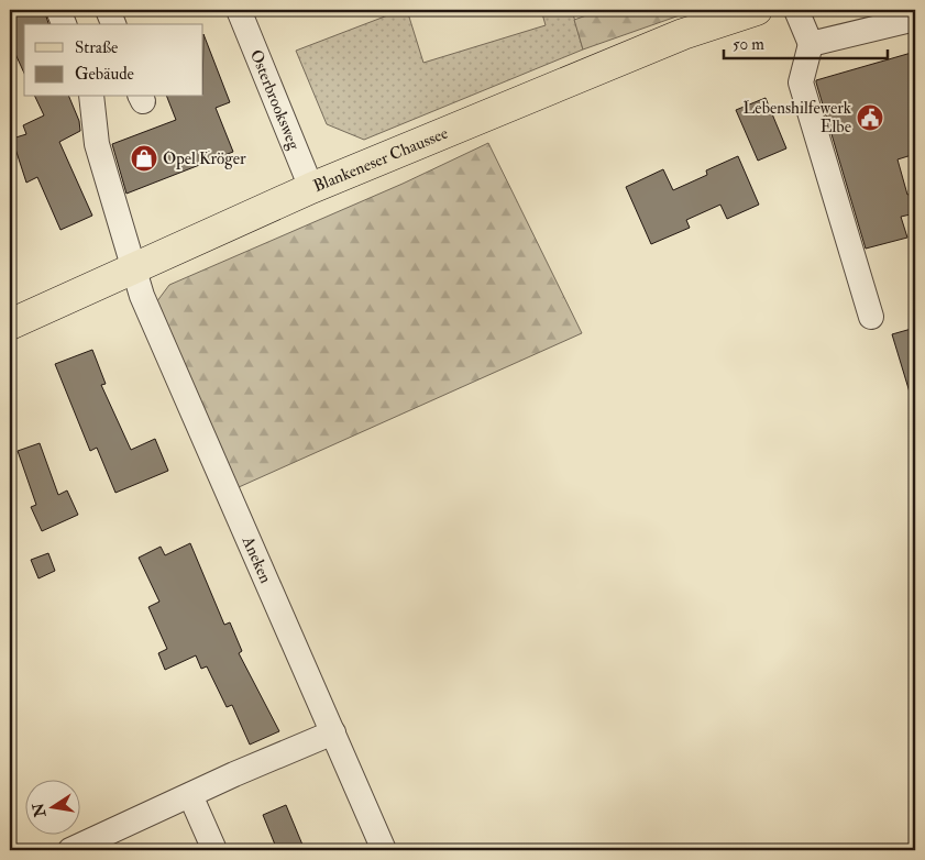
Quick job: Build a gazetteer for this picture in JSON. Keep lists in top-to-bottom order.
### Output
{
  "streets": {
    "main road": ["Blankeneser Chaussee"],
    "street": ["Osterbrooksweg", "Aneken"]
  },
  "crossings": [
    ["Osterbrooksweg", "Blankeneser Chaussee"],
    ["Blankeneser Chaussee", "Aneken"]
  ],
  "places": {
    "public building": ["Lebenshilfewerk Elbe"],
    "shop": ["Opel Kröger"]
  },
  "legend": ["Straße", "Gebäude"],
  "scale_bar": "50 m",
  "north": "left"
}
